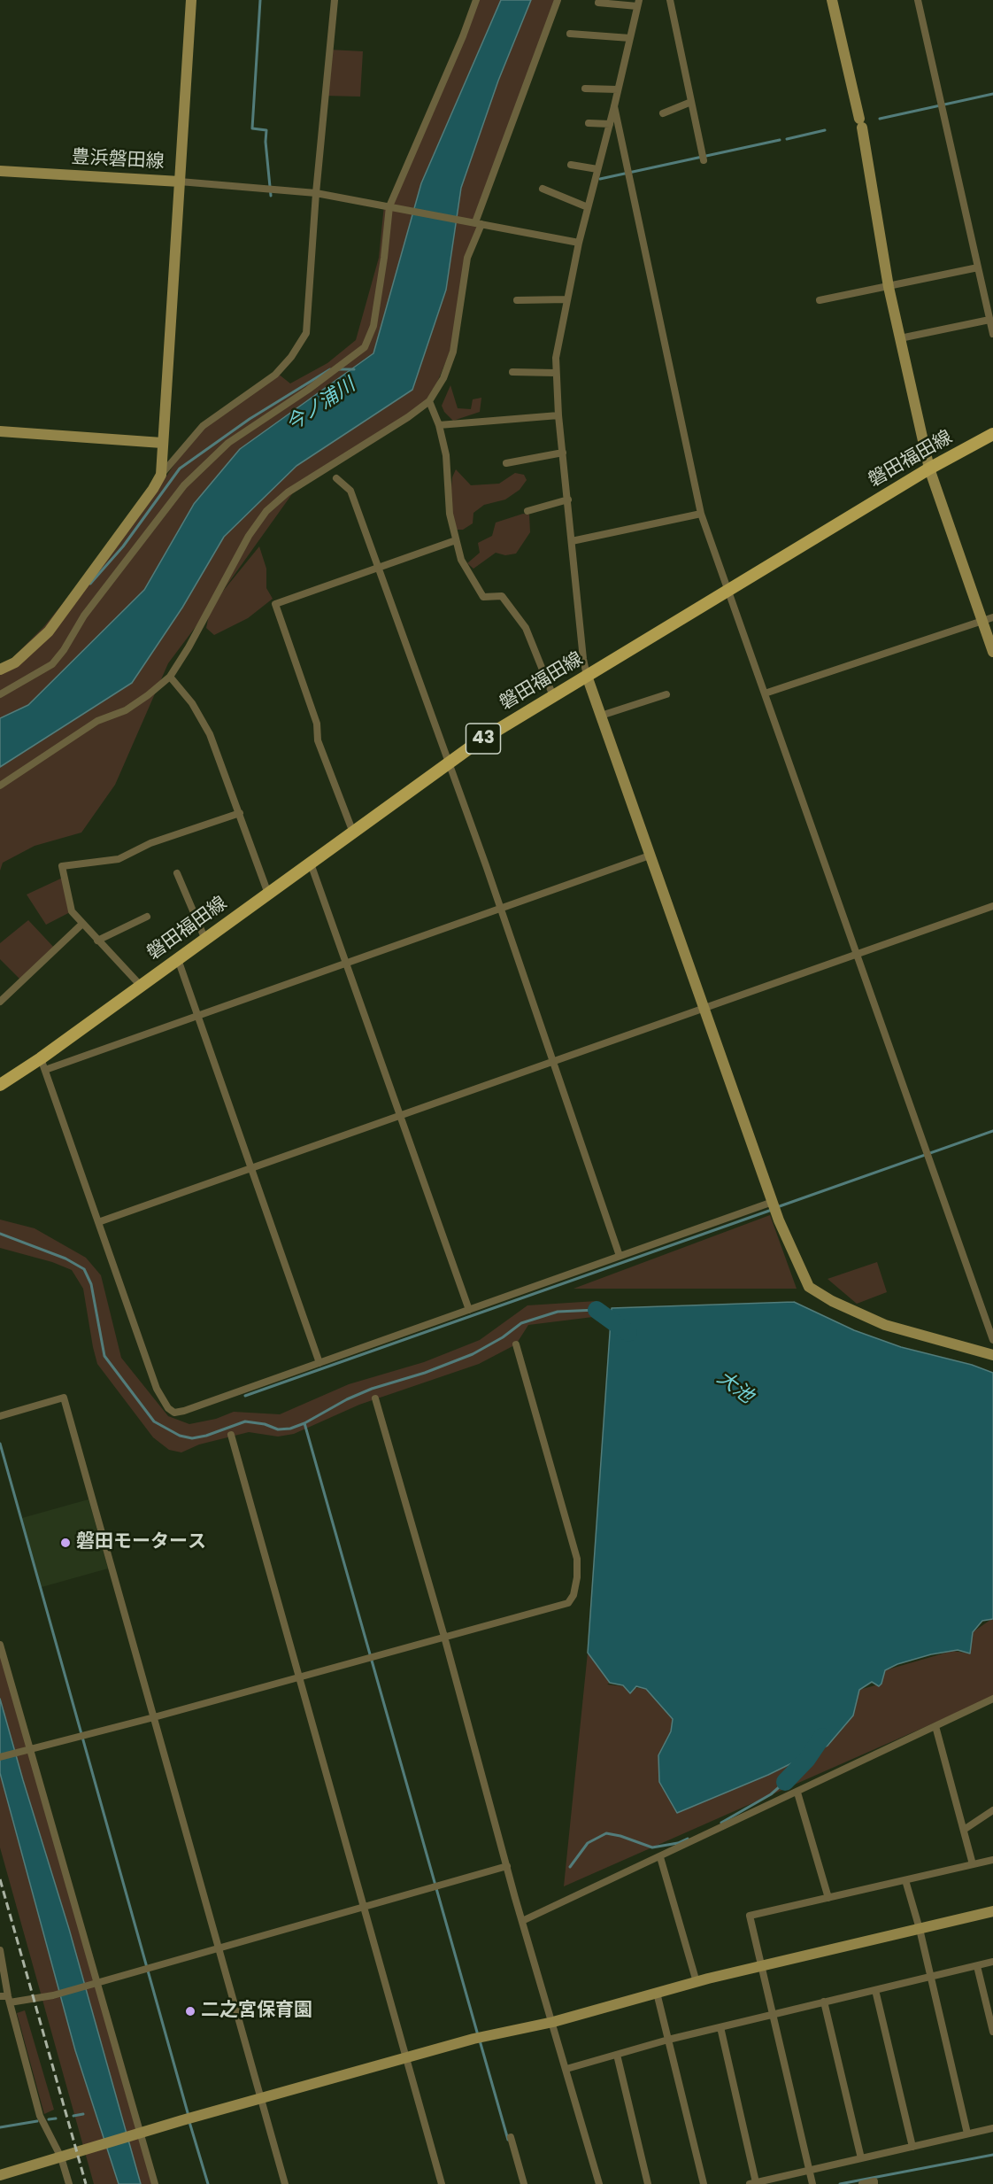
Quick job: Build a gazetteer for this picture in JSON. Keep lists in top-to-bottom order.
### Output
{
  "streets": {
    "main road": ["磐田福田線", "43"],
    "street": ["豊浜磐田線"]
  },
  "water": ["今ノ浦川", "大池"],
  "places": ["磐田モータース", "二之宮保育園"]
}
